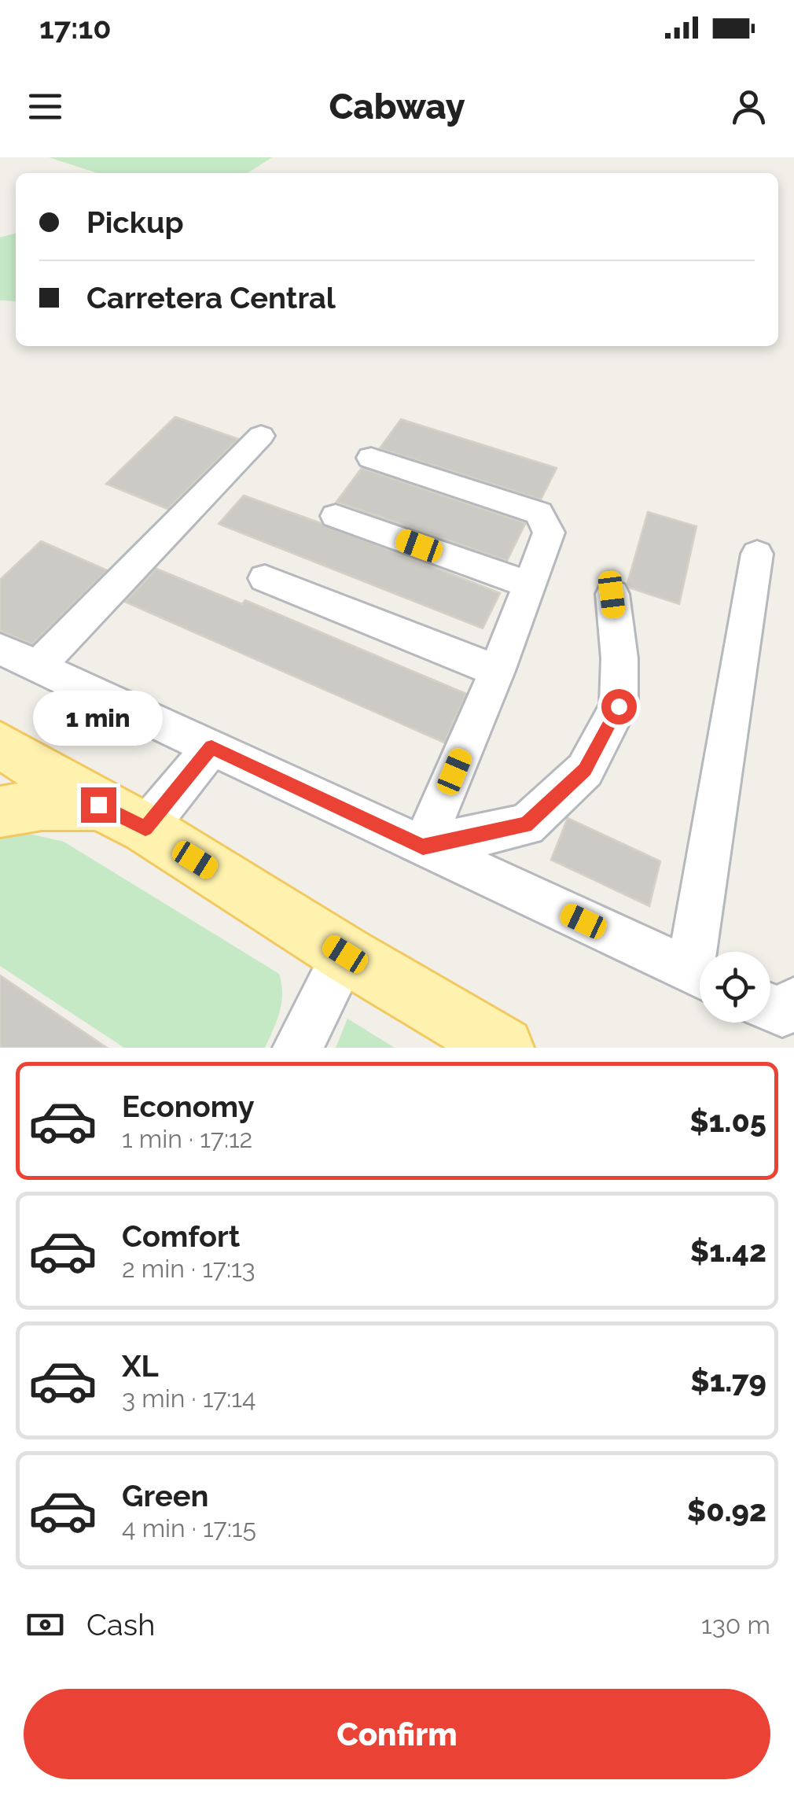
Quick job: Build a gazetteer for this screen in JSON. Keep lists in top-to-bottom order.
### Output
{
  "page": {
    "status": "17:10",
    "header": "Cabway",
    "banner": ["Pickup", "Carretera Central"],
    "bubble": "1 min",
    "list": [
      {
        "name": "Economy",
        "note": "1 min · 17:12",
        "value": "$1.05"
      },
      {
        "name": "Comfort",
        "note": "2 min · 17:13",
        "value": "$1.42"
      },
      {
        "name": "XL",
        "note": "3 min · 17:14",
        "value": "$1.79"
      },
      {
        "name": "Green",
        "note": "4 min · 17:15",
        "value": "$0.92"
      }
    ],
    "pay": ["Cash", "130 m"],
    "buttons": "Confirm"
  }
}
